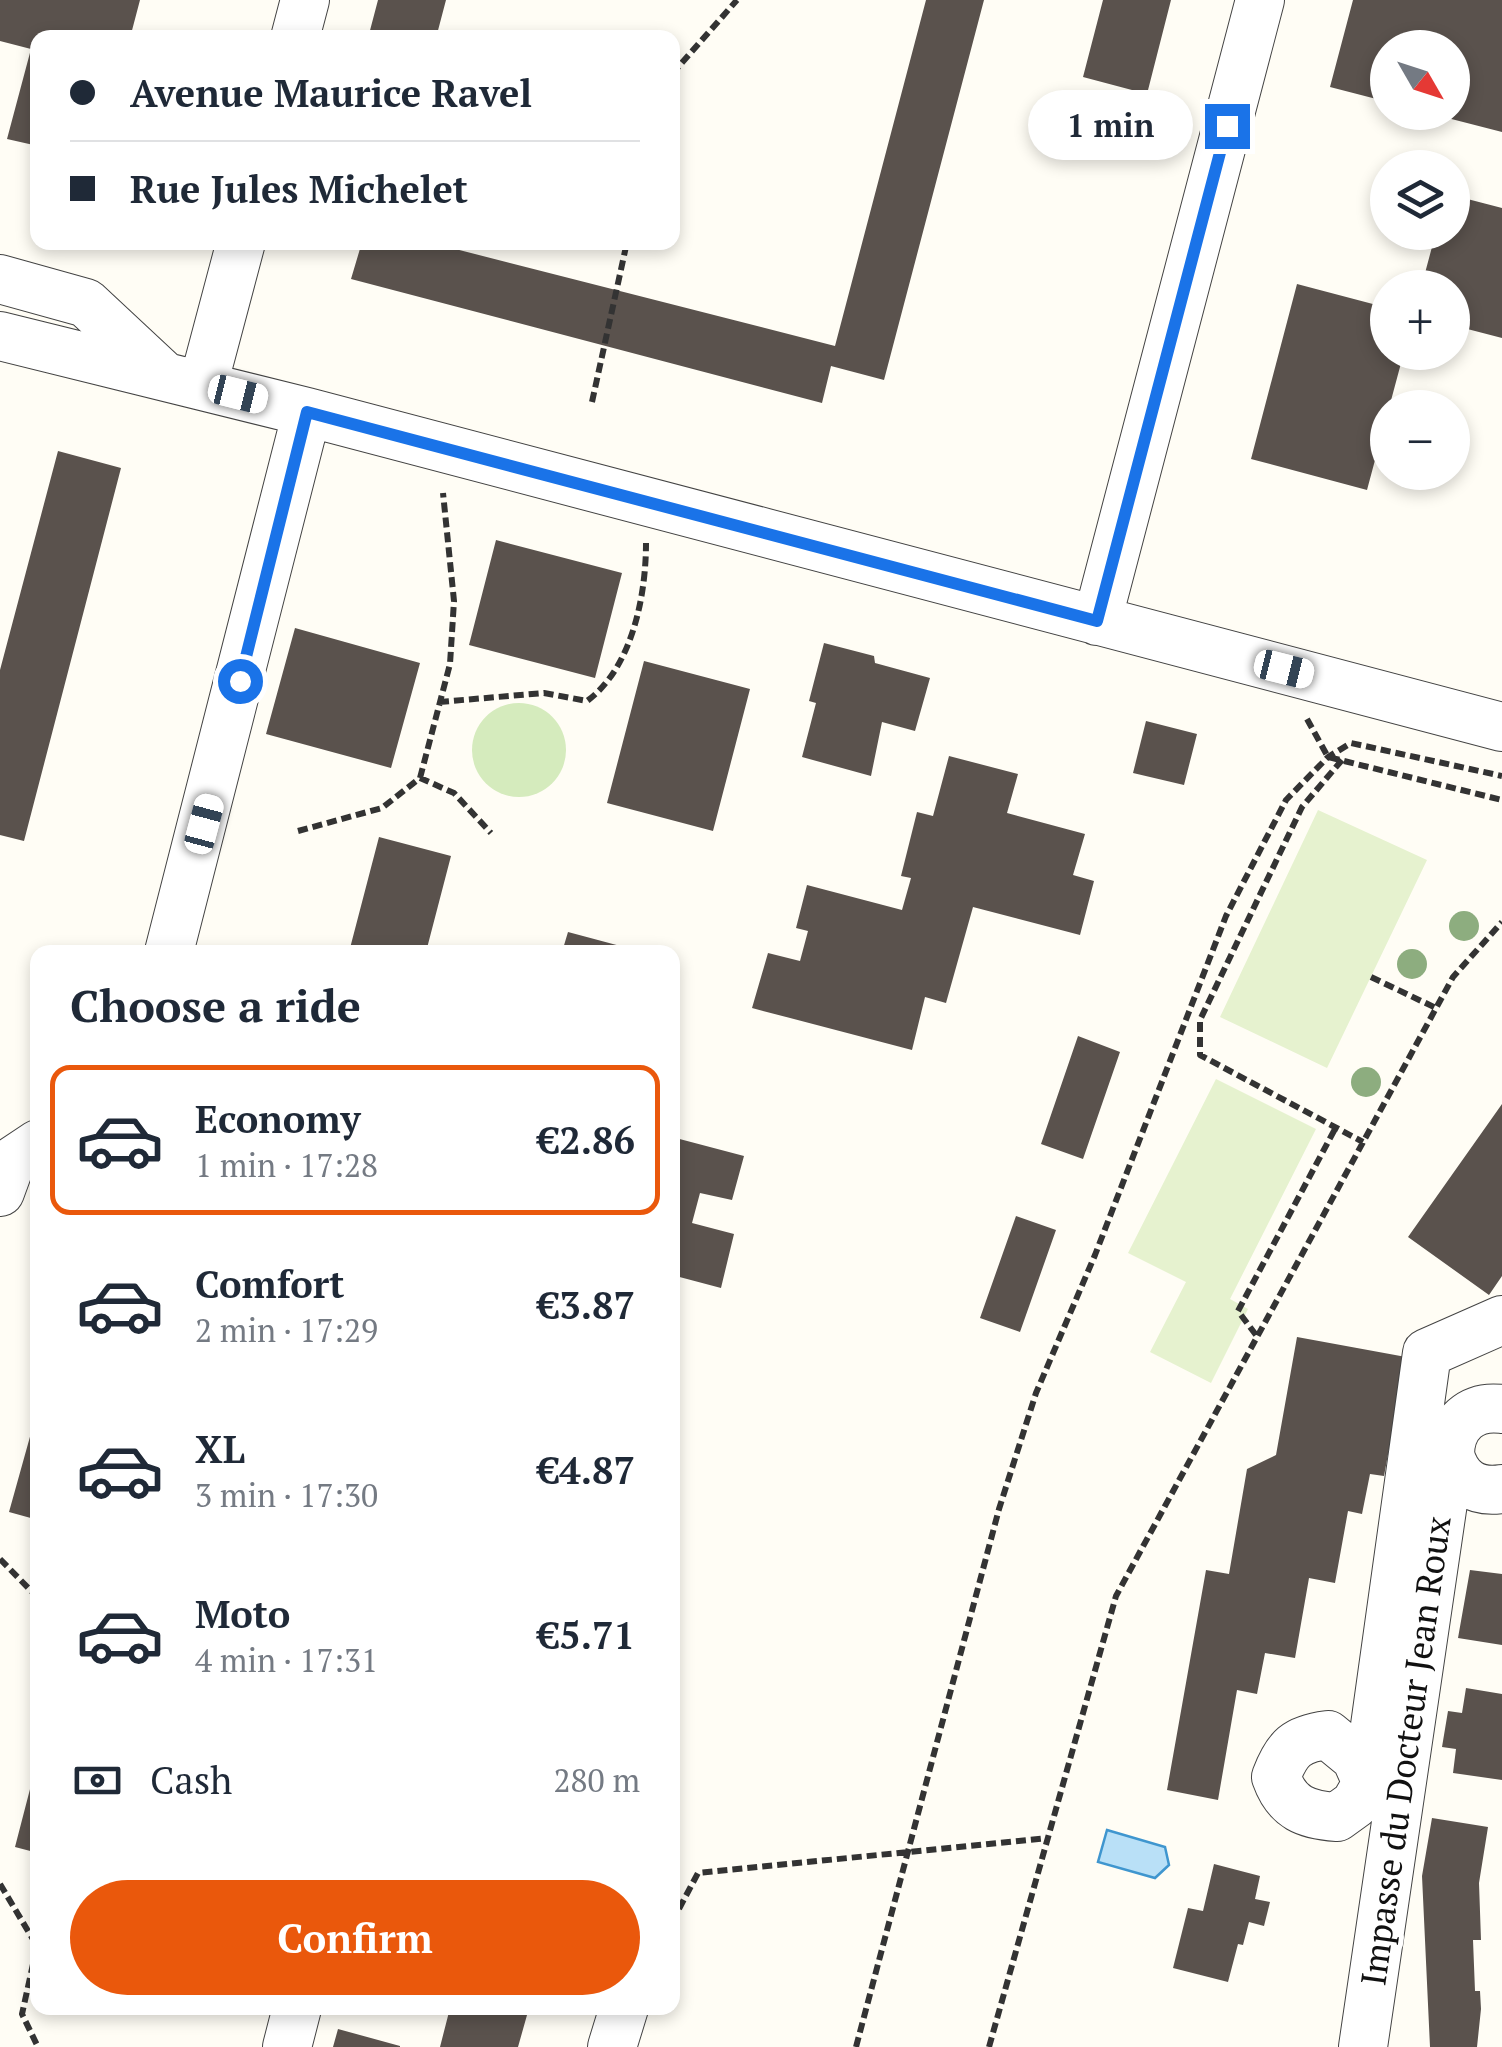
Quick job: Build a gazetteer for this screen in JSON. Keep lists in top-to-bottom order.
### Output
{
  "streets": {
    "street": ["Impasse du Docteur Jean Roux"]
  },
  "north": "bottom right",
  "page": {
    "map_buttons": ["+", "−"],
    "banner": ["Avenue Maurice Ravel", "Rue Jules Michelet"],
    "bubble": "1 min",
    "heading": "Choose a ride",
    "list": [
      {
        "name": "Economy",
        "note": "1 min · 17:28",
        "value": "€2.86"
      },
      {
        "name": "Comfort",
        "note": "2 min · 17:29",
        "value": "€3.87"
      },
      {
        "name": "XL",
        "note": "3 min · 17:30",
        "value": "€4.87"
      },
      {
        "name": "Moto",
        "note": "4 min · 17:31",
        "value": "€5.71"
      }
    ],
    "pay": ["Cash", "280 m"],
    "buttons": "Confirm"
  }
}
